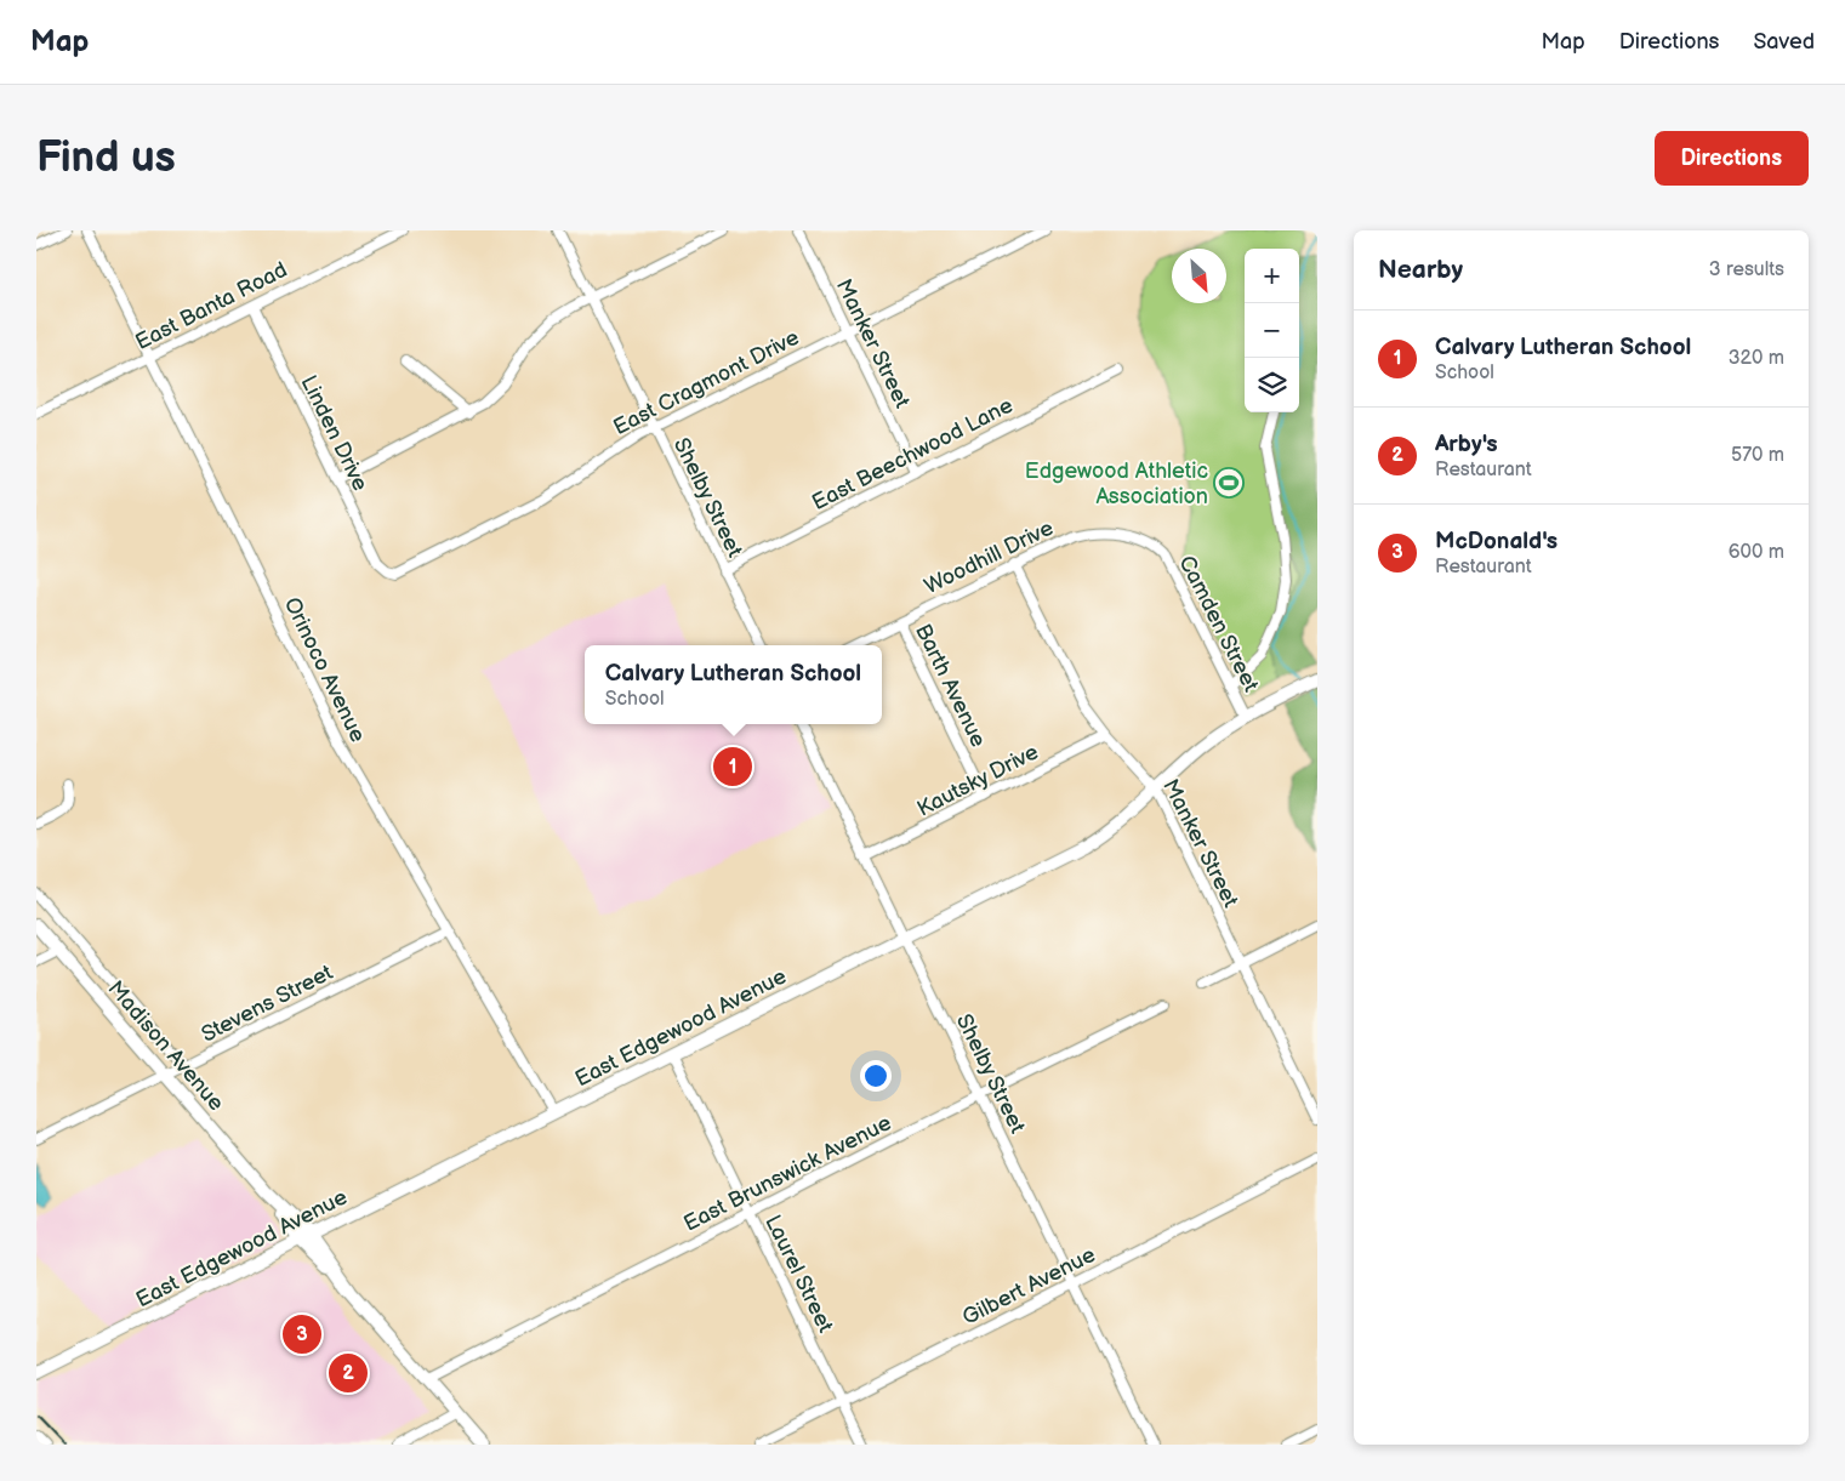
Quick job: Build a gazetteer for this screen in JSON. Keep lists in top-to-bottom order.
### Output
{
  "streets": {
    "main road": ["East Edgewood Avenue", "Madison Avenue"],
    "street": [
      "East Banta Road",
      "Manker Street",
      "East Cragmont Drive",
      "Linden Drive",
      "East Beechwood Lane",
      "Shelby Street",
      "Woodhill Drive",
      "Camden Street",
      "Orinoco Avenue",
      "Barth Avenue",
      "Kautsky Drive",
      "Stevens Street",
      "East Brunswick Avenue",
      "Laurel Street",
      "Gilbert Avenue"
    ]
  },
  "crossings": [
    ["East Banta Road", "Linden Drive"],
    ["East Banta Road", "Orinoco Avenue"],
    ["Manker Street", "East Cragmont Drive"],
    ["Manker Street", "East Beechwood Lane"],
    ["Manker Street", "Woodhill Drive"],
    ["Manker Street", "Kautsky Drive"],
    ["Manker Street", "East Edgewood Avenue"],
    ["East Cragmont Drive", "Linden Drive"],
    ["East Cragmont Drive", "Shelby Street"],
    ["East Beechwood Lane", "Shelby Street"],
    ["Shelby Street", "Kautsky Drive"],
    ["Shelby Street", "East Edgewood Avenue"],
    ["Shelby Street", "East Brunswick Avenue"],
    ["Shelby Street", "Gilbert Avenue"],
    ["Woodhill Drive", "Camden Street"],
    ["Woodhill Drive", "Barth Avenue"],
    ["Camden Street", "East Edgewood Avenue"],
    ["Orinoco Avenue", "Stevens Street"],
    ["Orinoco Avenue", "East Edgewood Avenue"],
    ["Barth Avenue", "Kautsky Drive"],
    ["Stevens Street", "Madison Avenue"],
    ["East Edgewood Avenue", "Madison Avenue"],
    ["East Edgewood Avenue", "Laurel Street"],
    ["Madison Avenue", "East Brunswick Avenue"],
    ["East Brunswick Avenue", "Laurel Street"],
    ["Laurel Street", "Gilbert Avenue"]
  ],
  "places": {
    "sports": ["Edgewood Athletic Association"]
  },
  "north": "bottom right",
  "page": {
    "header": "Map",
    "nav": ["Map", "Directions", "Saved"],
    "buttons": "Directions",
    "title": "Find us",
    "heading": ["Nearby", "3 results"],
    "map_buttons": ["+", "−"],
    "list": [
      {
        "mark": "1",
        "name": "Calvary Lutheran School",
        "note": "School",
        "value": "320 m"
      },
      {
        "mark": "2",
        "name": "Arby's",
        "note": "Restaurant",
        "value": "570 m"
      },
      {
        "mark": "3",
        "name": "McDonald's",
        "note": "Restaurant",
        "value": "600 m"
      }
    ],
    "popup": ["Calvary Lutheran School", "School"],
    "pins": ["1", "3", "2"]
  }
}
